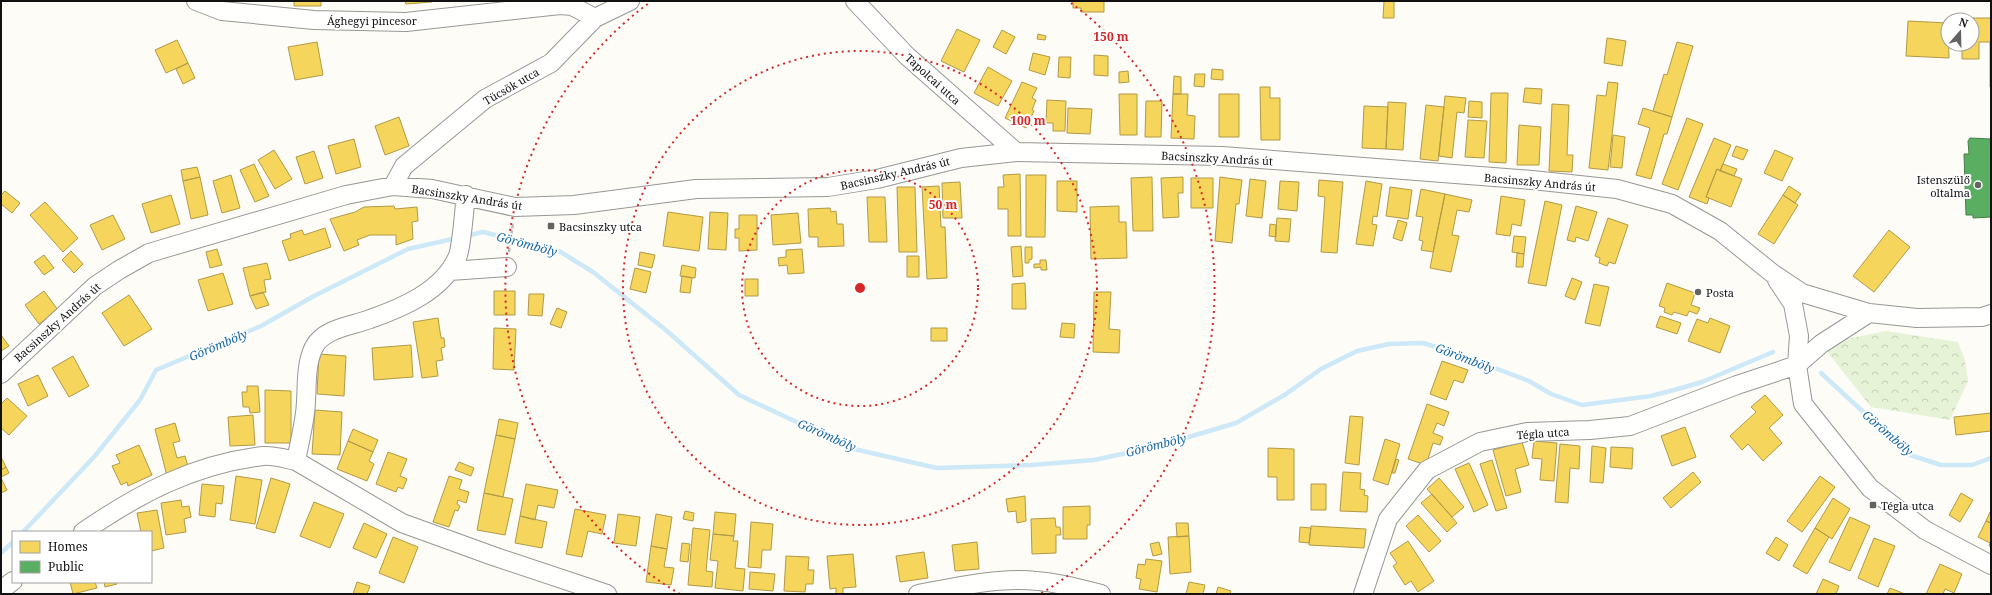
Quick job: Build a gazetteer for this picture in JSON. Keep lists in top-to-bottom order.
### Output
{
  "streets": {
    "street": [
      "Ághegyi pincesor",
      "Tapolcai utca",
      "Tücsök utca",
      "Bacsinszky András út",
      "Tégla utca"
    ]
  },
  "crossings": [
    ["Ághegyi pincesor", "Tücsök utca"],
    ["Tapolcai utca", "Bacsinszky András út"],
    ["Tücsök utca", "Bacsinszky András út"]
  ],
  "water": ["Görömböly"],
  "places": {
    "other": ["Istenszülő oltalma", "Posta"],
    "transit": ["Bacsinszky utca", "Tégla utca"]
  },
  "legend": ["Homes", "Public"],
  "north": "top",
  "rings": ["150 m", "100 m", "50 m"]
}
